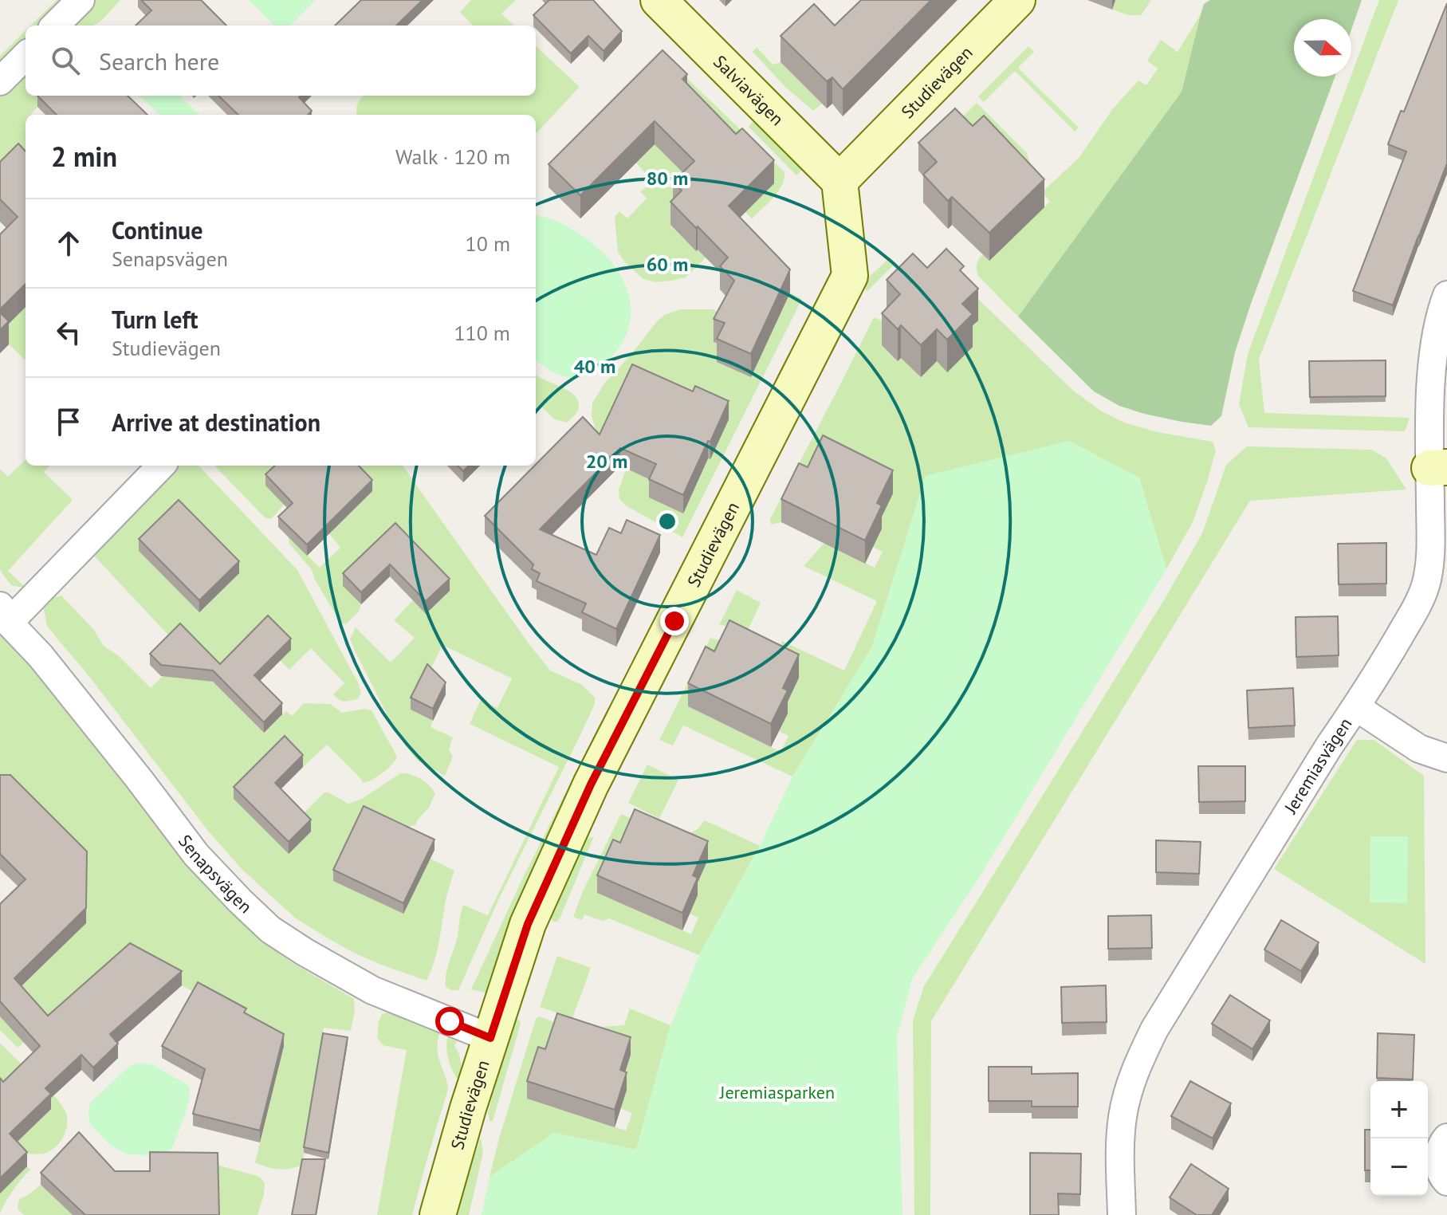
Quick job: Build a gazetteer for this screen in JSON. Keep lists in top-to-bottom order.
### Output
{
  "streets": {
    "street": [
      "Studievägen",
      "Salviavägen",
      "Jeremiasvägen",
      "Senapsvägen"
    ]
  },
  "crossings": [
    ["Studievägen", "Salviavägen"],
    ["Studievägen", "Senapsvägen"]
  ],
  "parks": ["Jeremiasparken"],
  "north": "right",
  "page": {
    "search": "Search here",
    "heading": ["2 min", "Walk · 120 m"],
    "list": [
      ["Continue", "Senapsvägen", "10 m"],
      ["Turn left", "Studievägen", "110 m"],
      "Arrive at destination"
    ],
    "map_buttons": ["+", "−"]
  },
  "rings": [
    "80 m",
    "60 m",
    "40 m",
    "20 m"
  ]
}
